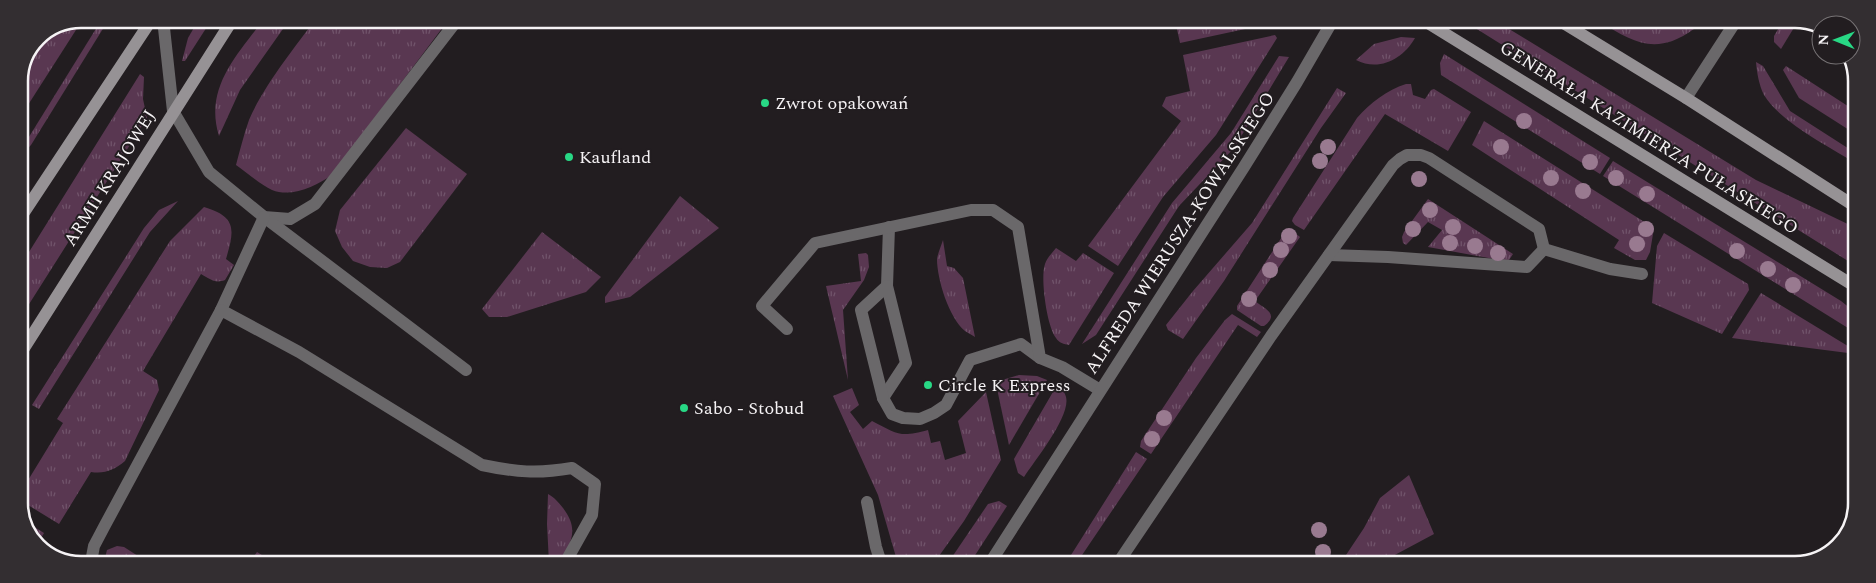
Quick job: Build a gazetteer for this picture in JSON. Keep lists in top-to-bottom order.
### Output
{
  "streets": {
    "main road": ["GENERAŁA KAZIMIERZA PUŁASKIEGO", "ARMII KRAJOWEJ"],
    "street": ["ALFREDA WIERUSZA-KOWALSKIEGO"]
  },
  "places": [
    "Zwrot opakowań",
    "Kaufland",
    "Circle K Express",
    "Sabo - Stobud"
  ],
  "north": "left"
}
